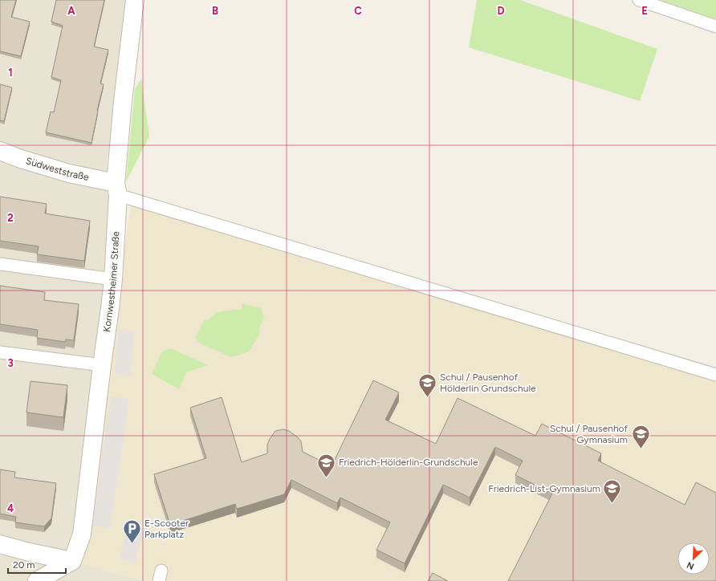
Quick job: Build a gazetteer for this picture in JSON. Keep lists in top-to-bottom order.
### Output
{
  "streets": {
    "street": ["Südweststraße", "Kornwestheimer Straße"]
  },
  "crossings": [
    ["Südweststraße", "Kornwestheimer Straße"]
  ],
  "places": {
    "school or university": [
      "Schul / Pausenhof Hölderlin Grundschule",
      "Schul / Pausenhof Gymnasium",
      "Friedrich-Hölderlin-Grundschule",
      "Friedrich-List-Gymnasium"
    ],
    "parking": ["E-Scooter Parkplatz"]
  },
  "scale_bar": "20 m",
  "north": "bottom left",
  "grid": {
    "columns": [
      "A",
      "B",
      "C",
      "D",
      "E"
    ],
    "rows": [
      "1",
      "2",
      "3",
      "4"
    ]
  }
}
